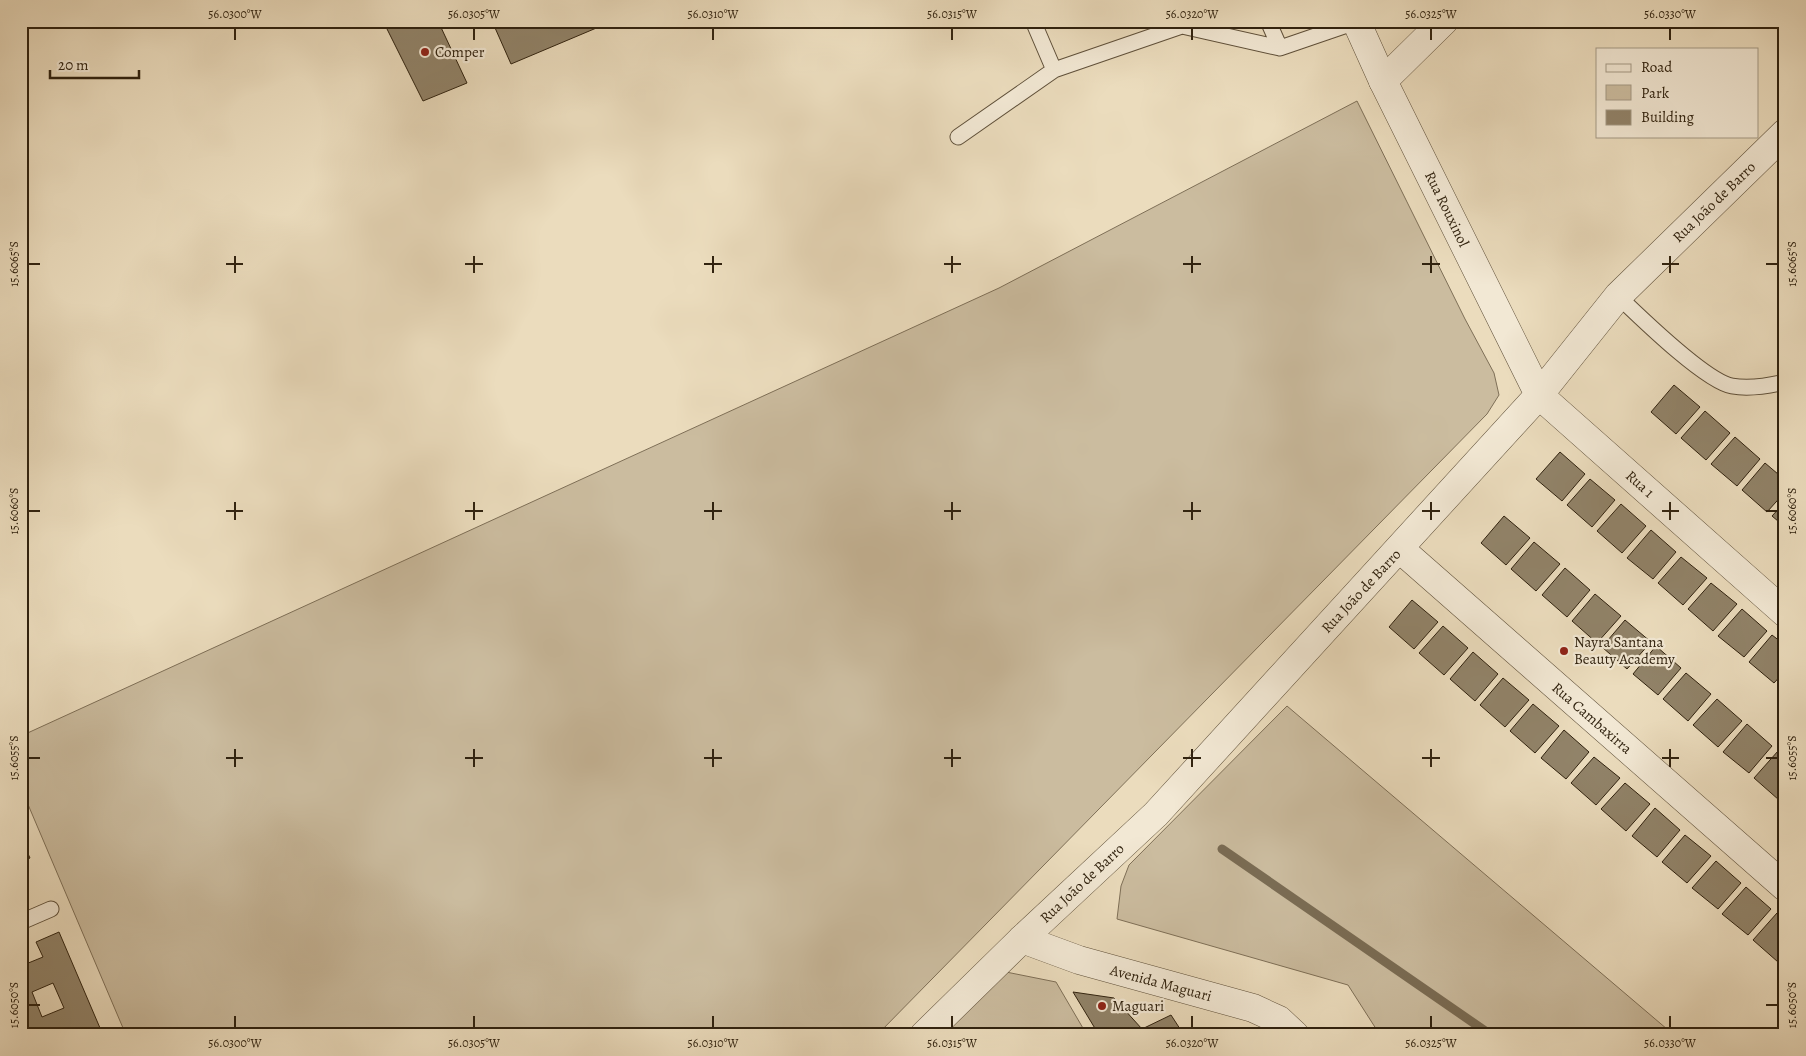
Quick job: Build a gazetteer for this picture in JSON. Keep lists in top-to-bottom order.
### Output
{
  "streets": {
    "street": [
      "Rua João de Barro",
      "Rua Rouxinol",
      "Rua 1",
      "Rua Cambaxirra",
      "Avenida Maguari"
    ]
  },
  "crossings": [
    ["Rua João de Barro", "Rua Rouxinol"],
    ["Rua João de Barro", "Rua 1"],
    ["Rua João de Barro", "Rua Cambaxirra"],
    ["Rua João de Barro", "Avenida Maguari"],
    ["Rua Rouxinol", "Rua 1"]
  ],
  "places": ["Comper", "Nayra Santana Beauty Academy", "Maguari"],
  "legend": ["Road", "Park", "Building"],
  "scale_bar": "20 m",
  "coordinates": [
    "56.0300°W",
    "56.0305°W",
    "56.0310°W",
    "56.0315°W",
    "56.0320°W",
    "56.0325°W",
    "56.0330°W",
    "15.6065°S",
    "15.6060°S",
    "15.6055°S",
    "15.6050°S"
  ]
}
